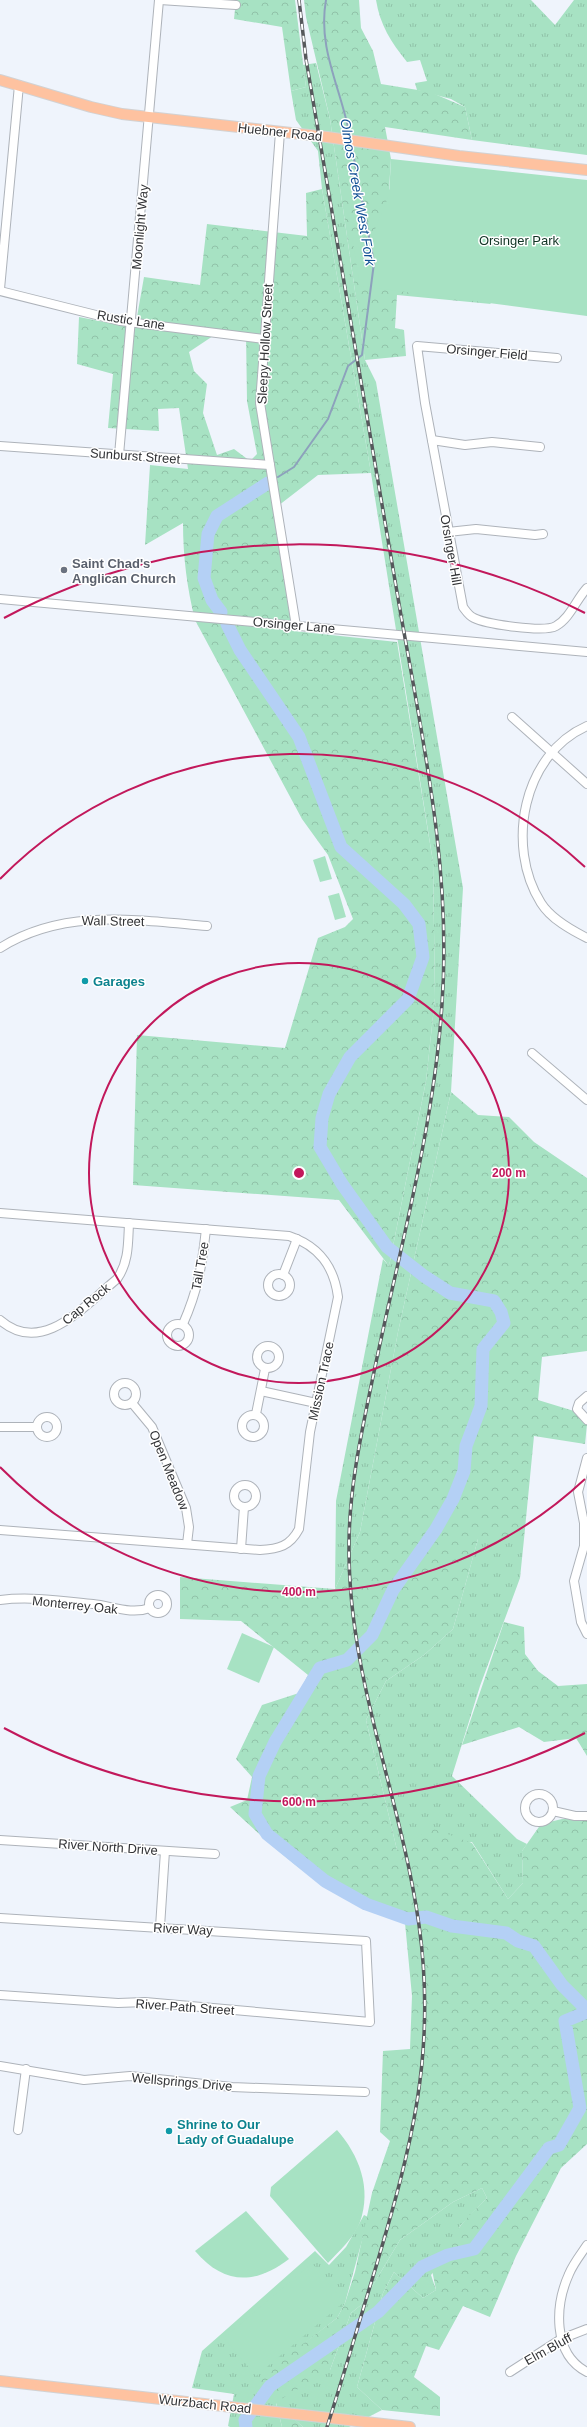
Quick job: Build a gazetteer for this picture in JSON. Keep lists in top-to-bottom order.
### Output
{
  "streets": {
    "main road": ["Huebner Road", "Wurzbach Road"],
    "street": [
      "Moonlight Way",
      "Rustic Lane",
      "Sleepy Hollow Street",
      "Orsinger Field",
      "Sunburst Street",
      "Orsinger Hill",
      "Orsinger Lane",
      "Wall Street",
      "Tall Tree",
      "Cap Rock",
      "Mission Trace",
      "Open Meadow",
      "Monterrey Oak",
      "River North Drive",
      "River Way",
      "River Path Street",
      "Wellsprings Drive",
      "Elm Bluff"
    ]
  },
  "crossings": [
    ["Huebner Road", "Moonlight Way"],
    ["Huebner Road", "Sleepy Hollow Street"],
    ["Moonlight Way", "Rustic Lane"],
    ["Moonlight Way", "Sunburst Street"],
    ["Rustic Lane", "Sleepy Hollow Street"],
    ["Sleepy Hollow Street", "Sunburst Street"],
    ["Sleepy Hollow Street", "Orsinger Lane"],
    ["Orsinger Field", "Orsinger Hill"],
    ["Tall Tree", "Mission Trace"],
    ["Cap Rock", "Mission Trace"],
    ["Mission Trace", "Open Meadow"],
    ["River Way", "River Path Street"]
  ],
  "water": ["Olmos Creek West Fork"],
  "parks": ["Orsinger Park"],
  "places": ["Saint Chad's Anglican Church", "Garages", "Shrine to Our Lady of Guadalupe"],
  "rings": ["200 m", "400 m", "600 m"]
}
